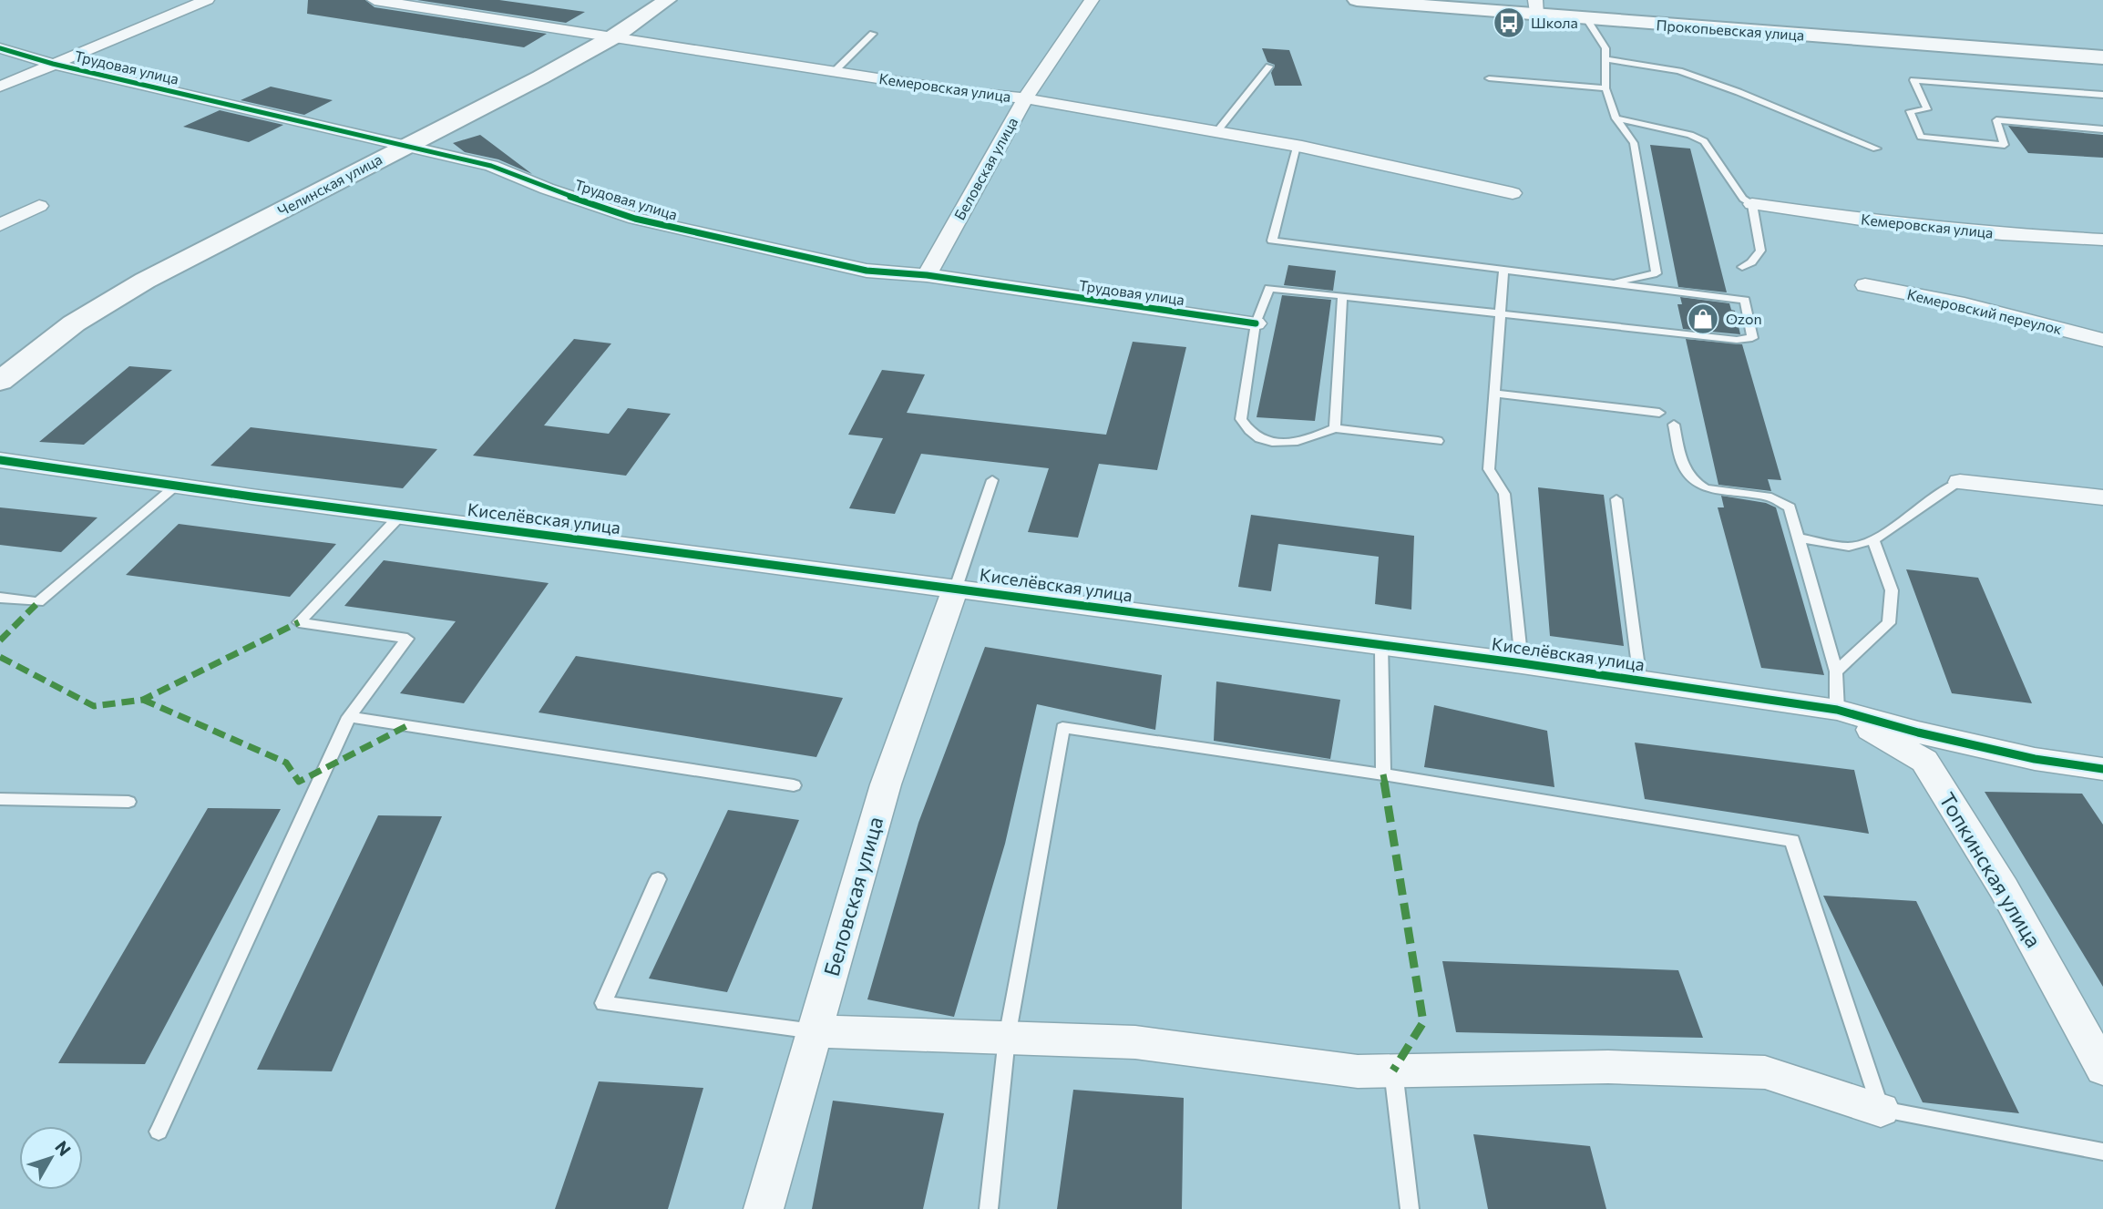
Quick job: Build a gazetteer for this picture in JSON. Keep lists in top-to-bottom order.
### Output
{
  "streets": {
    "street": [
      "Прокопьевская улица",
      "Трудовая улица",
      "Кемеровская улица",
      "Беловская улица",
      "Челинская улица",
      "Кемеровский переулок",
      "Киселёвская улица",
      "Топкинская улица"
    ]
  },
  "crossings": [
    ["Трудовая улица", "Беловская улица"],
    ["Трудовая улица", "Челинская улица"],
    ["Кемеровская улица", "Беловская улица"],
    ["Кемеровская улица", "Челинская улица"],
    ["Беловская улица", "Киселёвская улица"],
    ["Киселёвская улица", "Топкинская улица"]
  ],
  "places": {
    "bus stop": ["Школа"],
    "shop": ["Ozon"]
  },
  "north": "top right"
}
